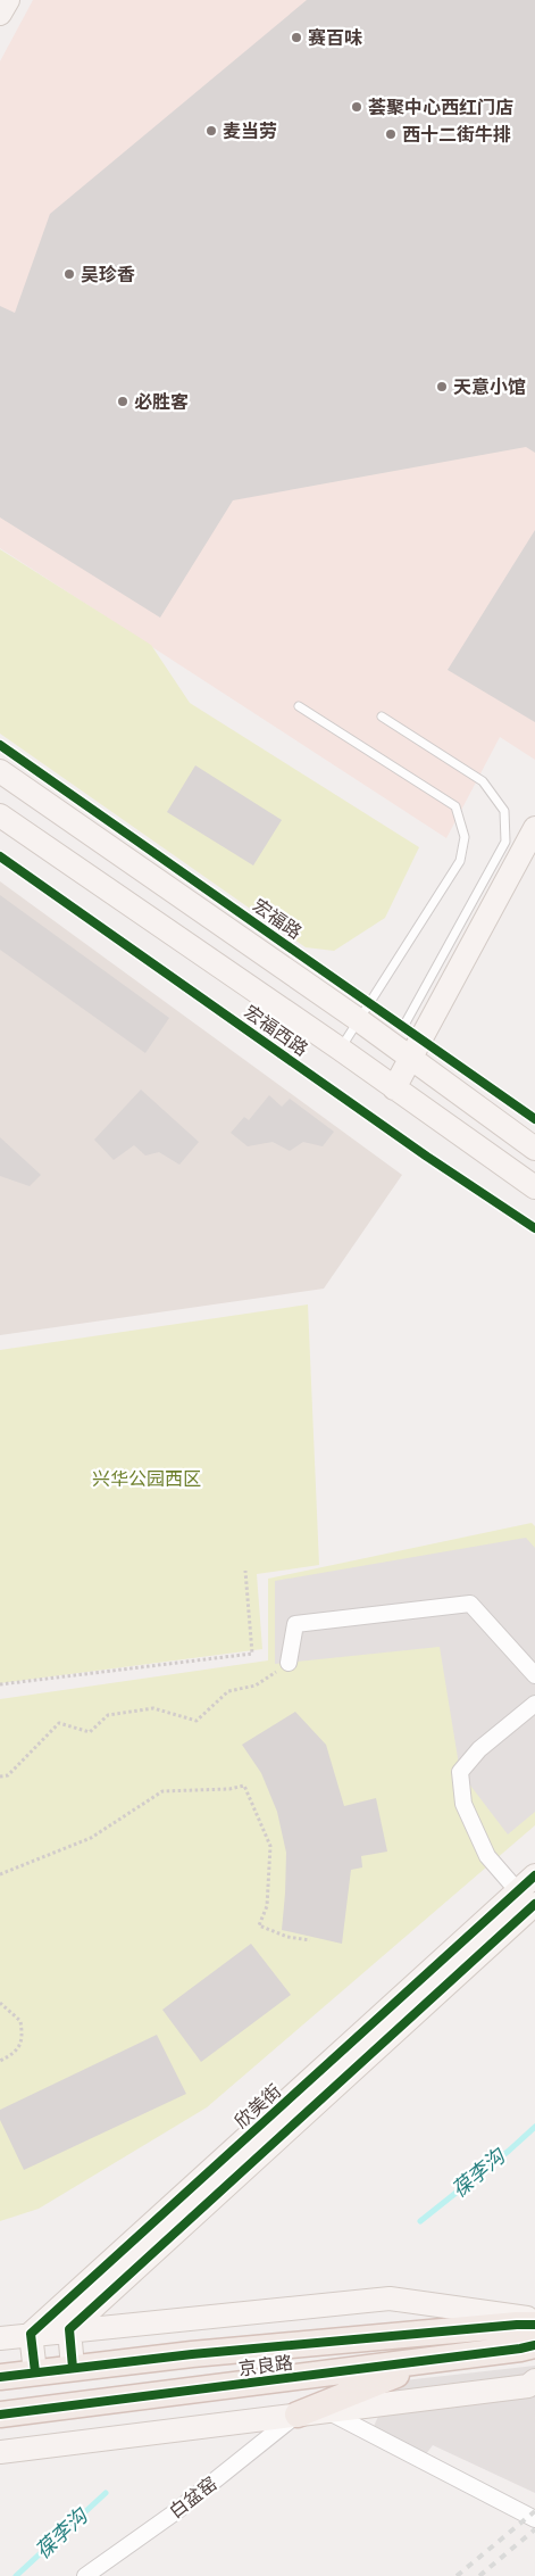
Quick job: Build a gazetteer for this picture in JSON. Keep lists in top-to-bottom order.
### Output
{
  "streets": {
    "main road": ["京良路"],
    "street": ["宏福西路", "欣美街", "白盆窑"],
    "cycle path": ["宏福路"]
  },
  "water": ["葆李沟"],
  "parks": ["兴华公园西区"],
  "places": [
    "赛百味",
    "荟聚中心西红门店",
    "麦当劳",
    "西十二街牛排",
    "吴珍香",
    "天意小馆",
    "必胜客"
  ]
}
